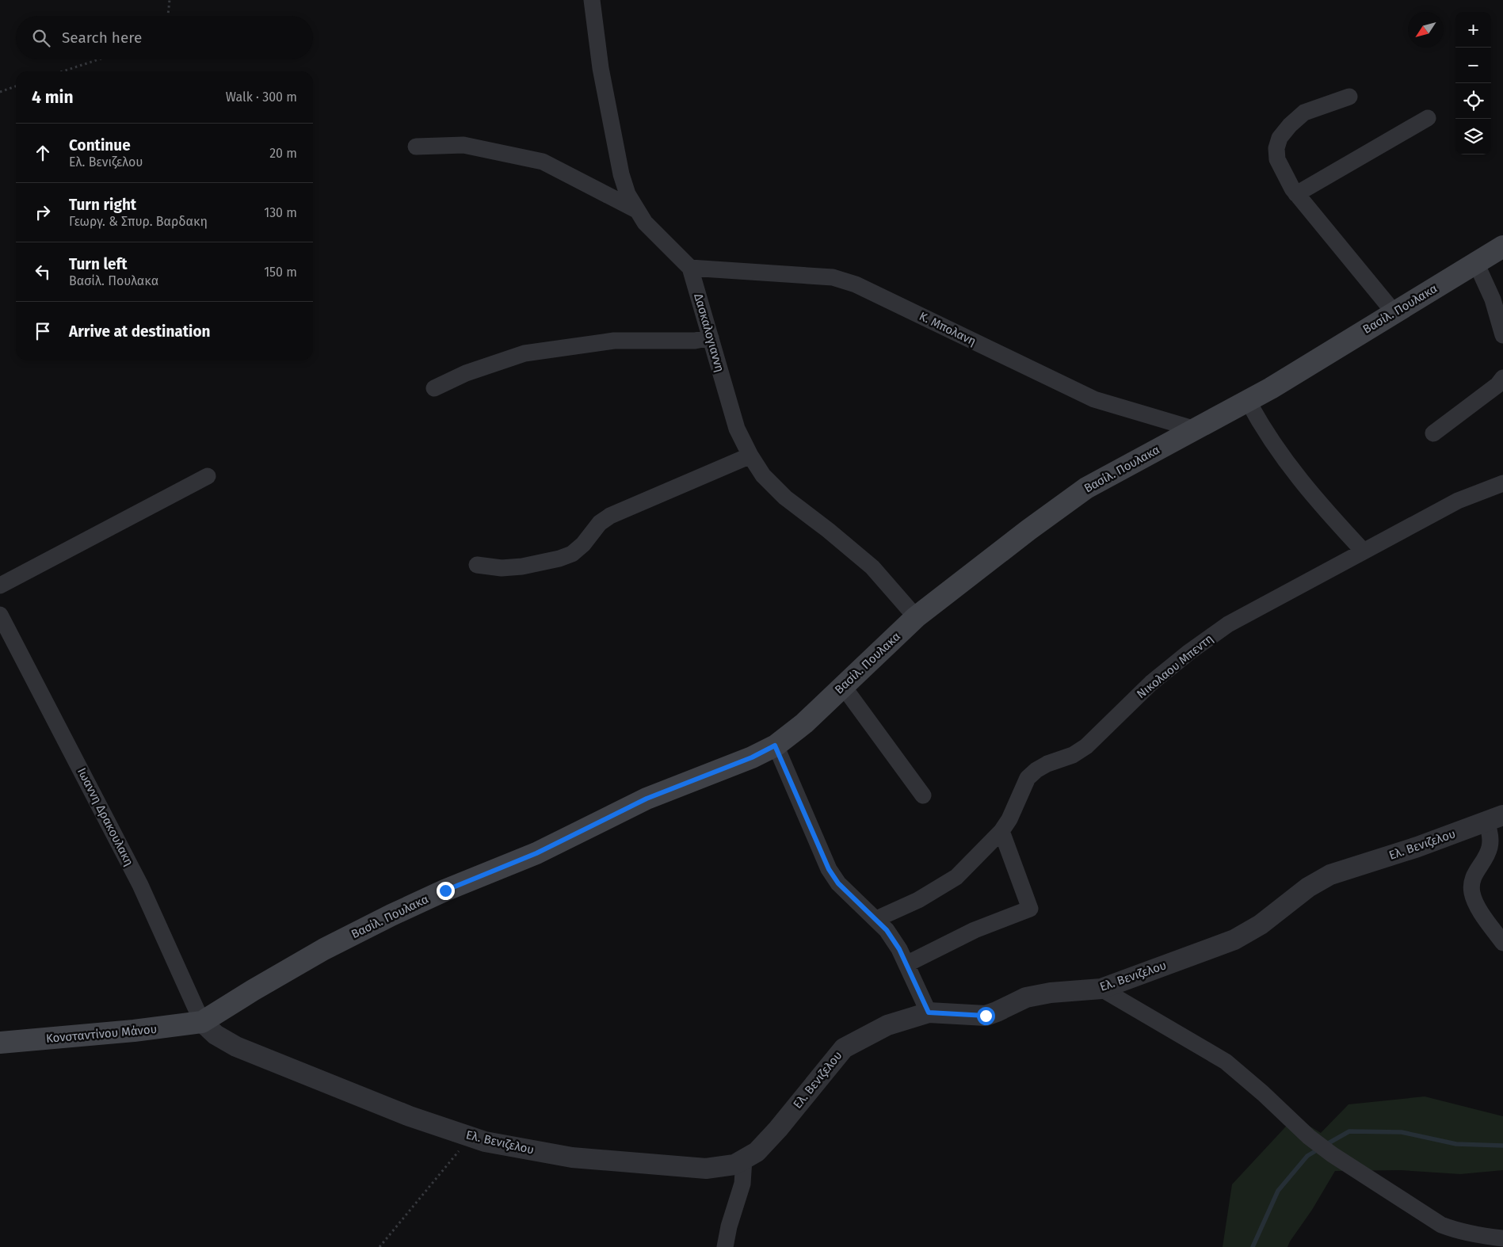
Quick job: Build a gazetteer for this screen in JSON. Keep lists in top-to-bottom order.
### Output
{
  "streets": {
    "main road": ["Βασίλ. Πουλακα", "Κονσταντίνου Μάνου"],
    "street": [
      "Κ. Μπολανη",
      "Δασκαλογιαννη",
      "Νικολαου Μπεντη",
      "Ιωαννη Δρακουλακη",
      "Ελ. Βενιζελου"
    ]
  },
  "crossings": [
    ["Βασίλ. Πουλακα", "Κ. Μπολανη"],
    ["Βασίλ. Πουλακα", "Δασκαλογιαννη"],
    ["Βασίλ. Πουλακα", "Ιωαννη Δρακουλακη"],
    ["Βασίλ. Πουλακα", "Ελ. Βενιζελου"],
    ["Βασίλ. Πουλακα", "Κονσταντίνου Μάνου"],
    ["Κ. Μπολανη", "Δασκαλογιαννη"],
    ["Ιωαννη Δρακουλακη", "Ελ. Βενιζελου"],
    ["Ιωαννη Δρακουλακη", "Κονσταντίνου Μάνου"],
    ["Ελ. Βενιζελου", "Κονσταντίνου Μάνου"]
  ],
  "north": "bottom left",
  "page": {
    "map_buttons": ["+", "−"],
    "search": "Search here",
    "heading": ["4 min", "Walk · 300 m"],
    "list": [
      ["Continue", "Ελ. Βενιζελου", "20 m"],
      ["Turn right", "Γεωργ. & Σπυρ. Βαρδακη", "130 m"],
      ["Turn left", "Βασίλ. Πουλακα", "150 m"],
      "Arrive at destination"
    ]
  }
}
